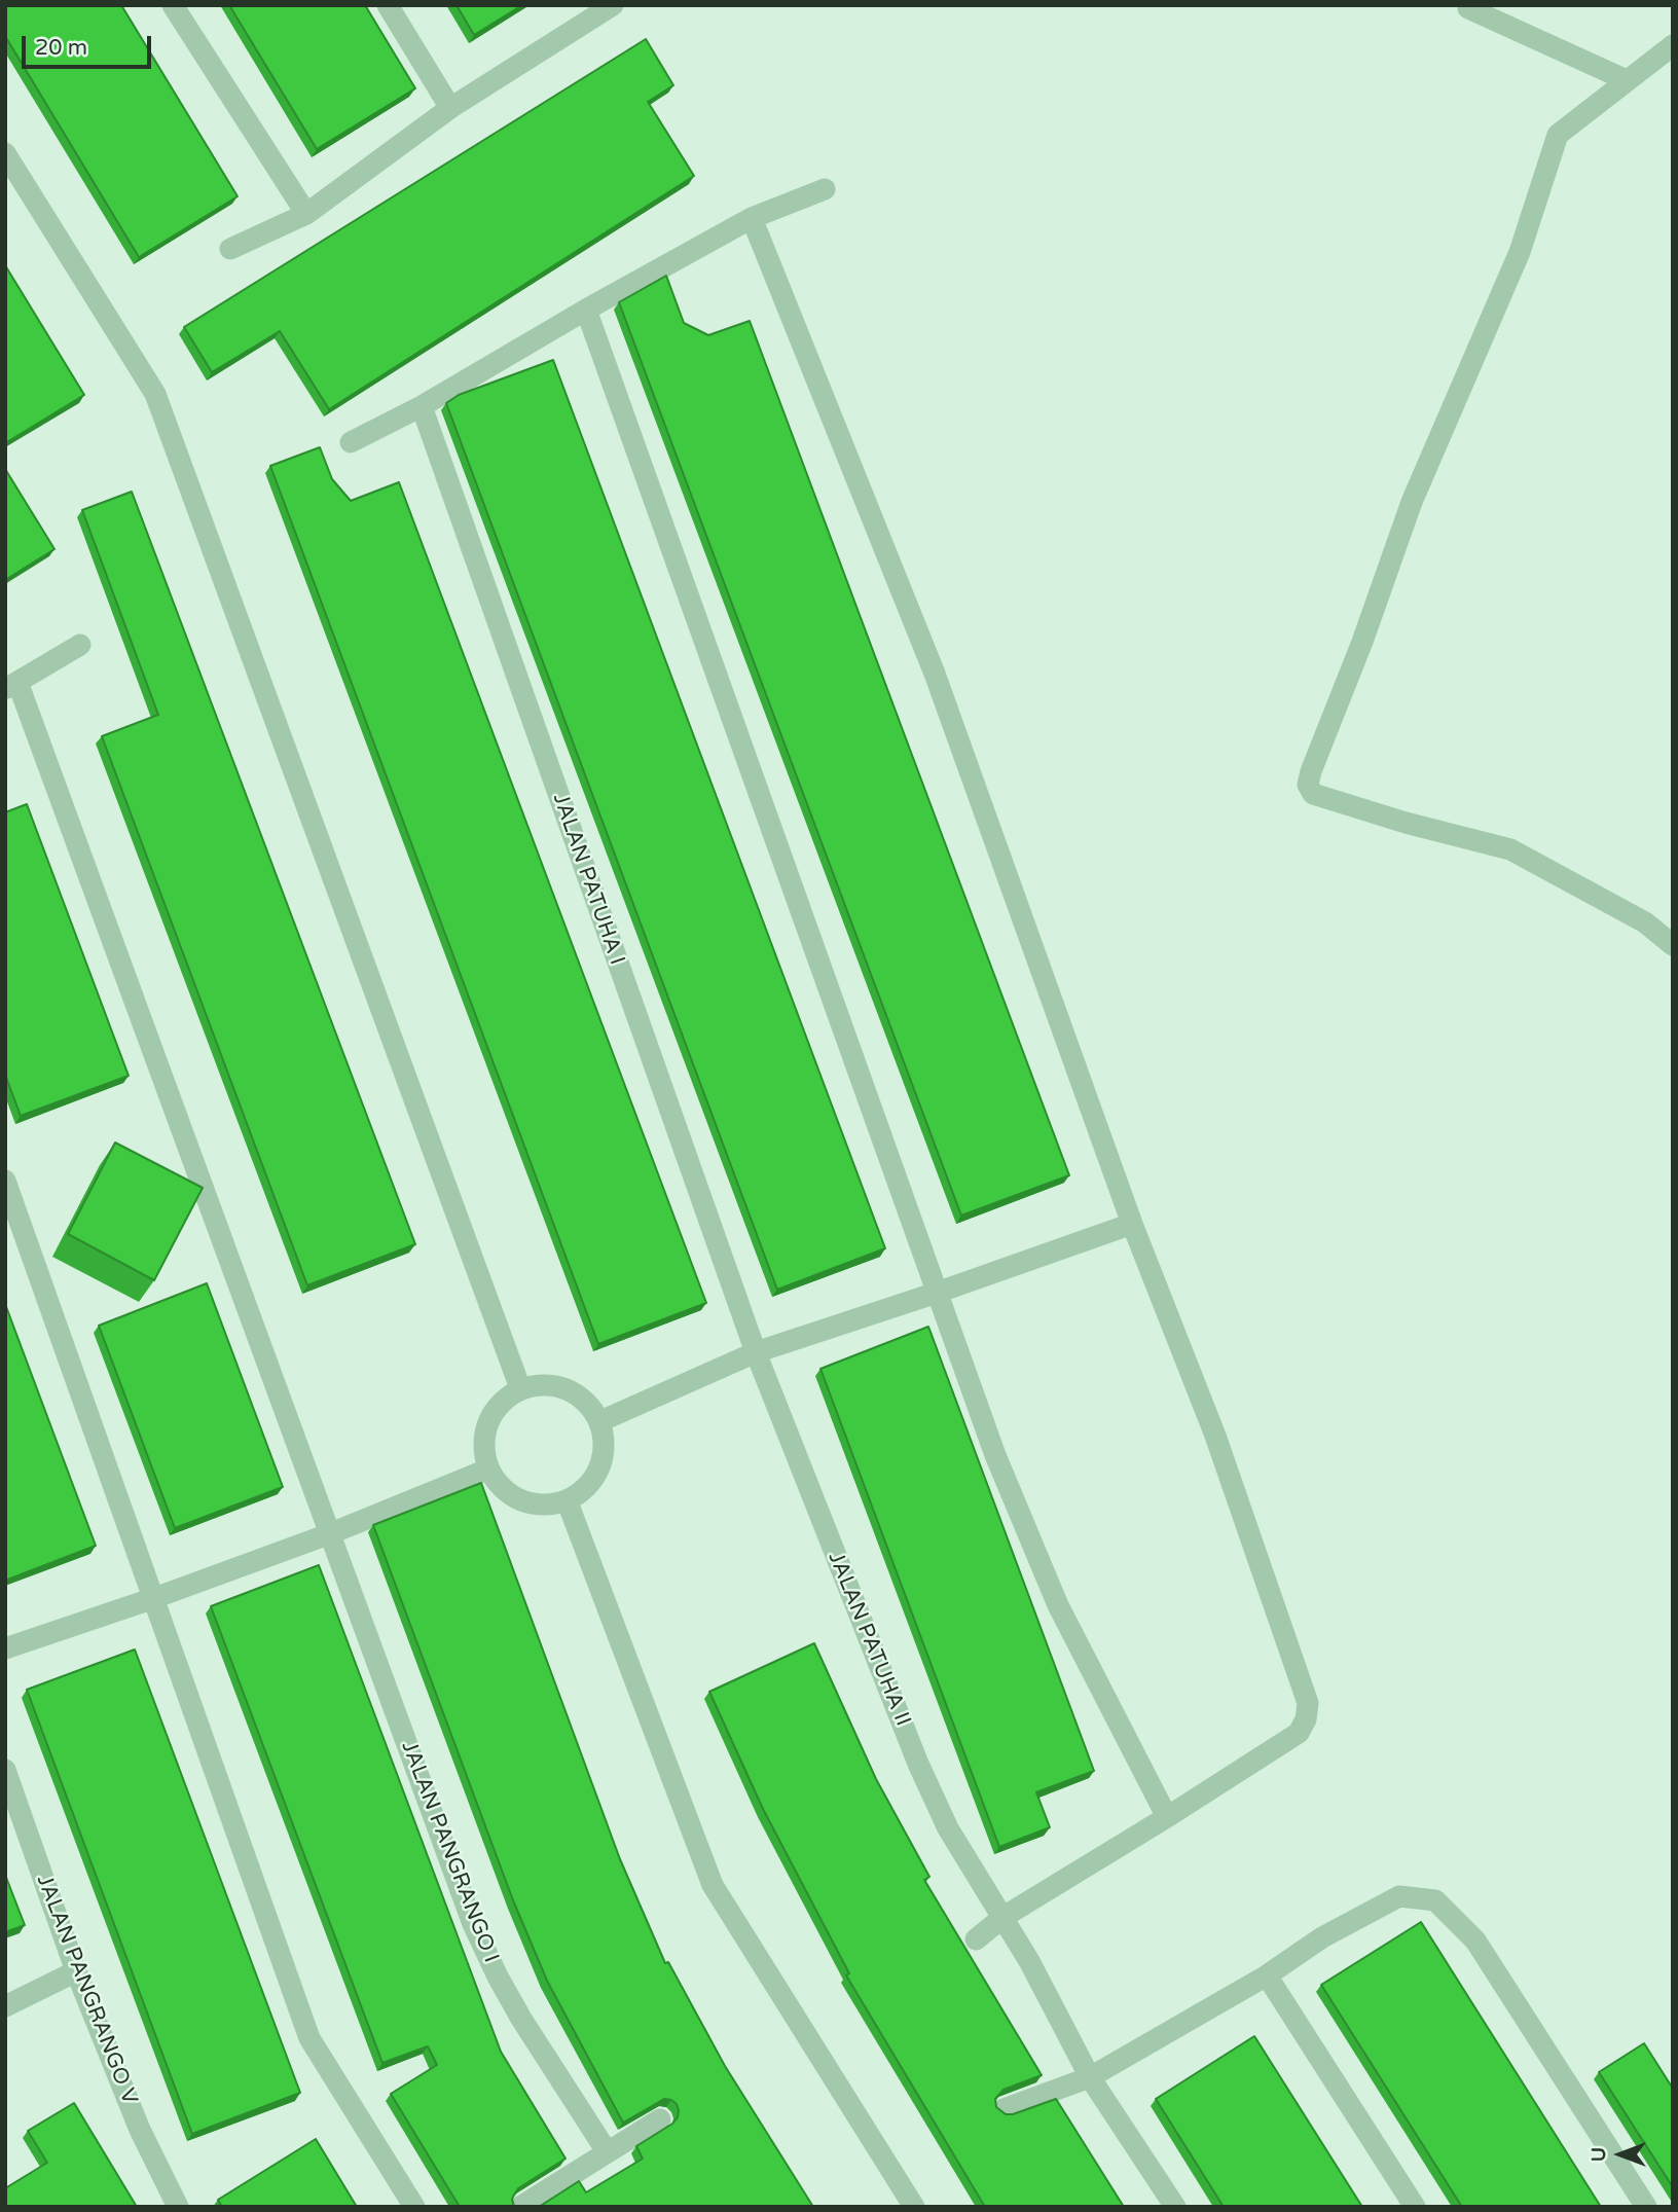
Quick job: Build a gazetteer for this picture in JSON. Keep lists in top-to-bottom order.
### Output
{
  "streets": {
    "street": [
      "JALAN PATUHA I",
      "JALAN PATUHA II",
      "JALAN PANGRANGO I",
      "JALAN PANGRANGO V"
    ]
  },
  "crossings": [
    ["JALAN PATUHA I", "JALAN PATUHA II"]
  ],
  "scale_bar": "20 m",
  "north": "left"
}
